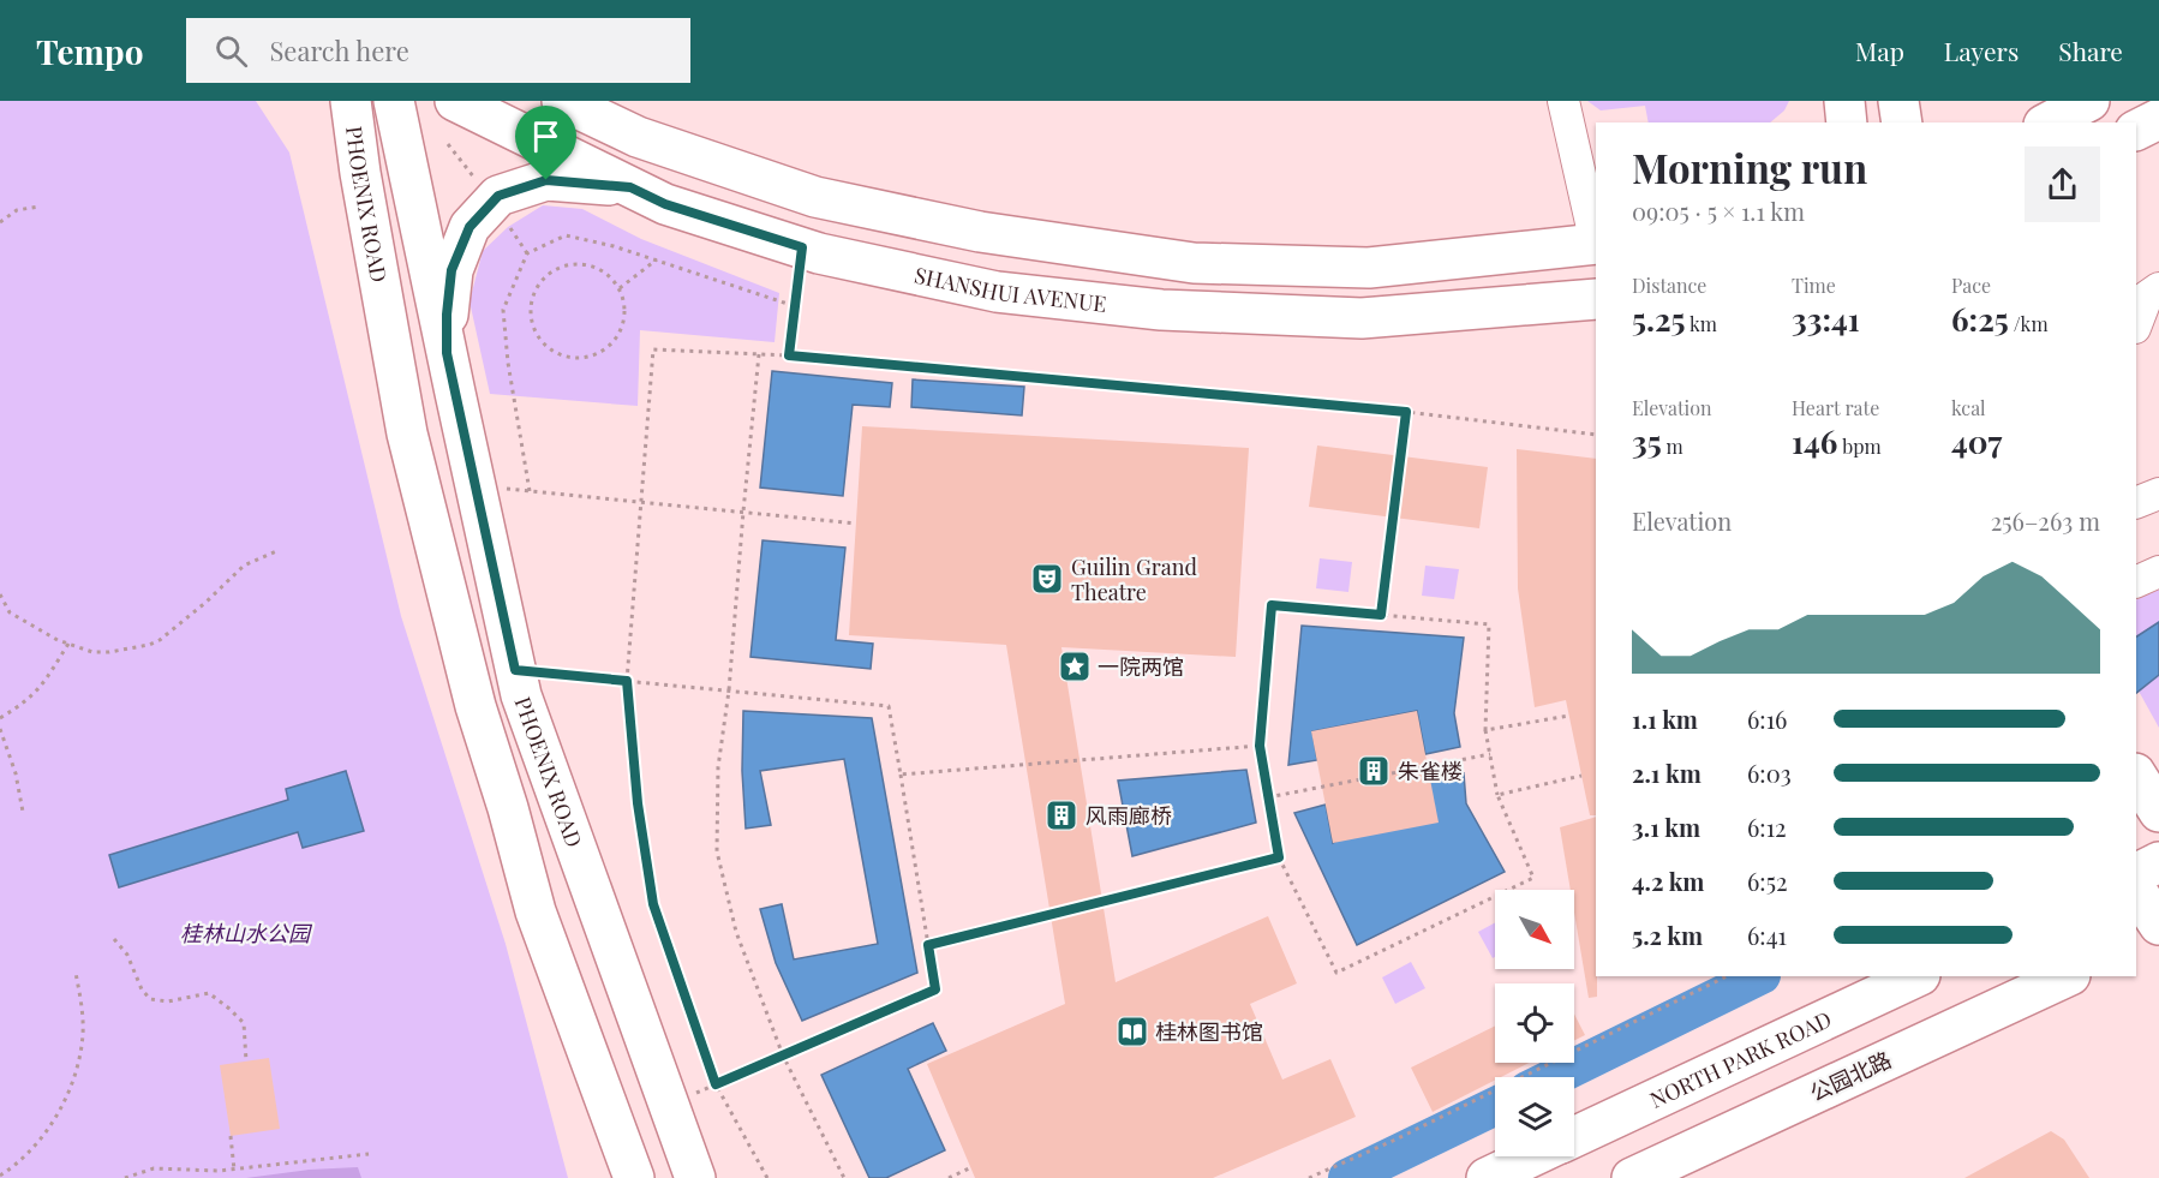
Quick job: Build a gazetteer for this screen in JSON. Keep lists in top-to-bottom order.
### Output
{
  "streets": {
    "main road": [
      "PHOENIX ROAD",
      "SHANSHUI AVENUE",
      "NORTH PARK ROAD",
      "公园北路"
    ]
  },
  "parks": ["桂林山水公园"],
  "places": {
    "theatre": ["Guilin Grand Theatre"],
    "place": ["一院两馆"],
    "building": ["朱雀楼", "风雨廊桥"],
    "library": ["桂林图书馆"]
  },
  "north": "bottom right",
  "page": {
    "header": "Tempo",
    "search": "Search here",
    "nav": ["Map", "Layers", "Share"],
    "heading": ["Morning run", "09:05 · 5 × 1.1 km"],
    "stats": [
      ["Distance", "5.25 km"],
      ["Time", "33:41"],
      ["Pace", "6:25 /km"],
      ["Elevation", "35 m"],
      ["Heart rate", "146 bpm"],
      ["kcal", "407"]
    ],
    "chart": ["Elevation", "256–263 m"],
    "list": [
      {
        "name": "1.1 km",
        "note": "6:16"
      },
      {
        "name": "2.1 km",
        "note": "6:03"
      },
      {
        "name": "3.1 km",
        "note": "6:12"
      },
      {
        "name": "4.2 km",
        "note": "6:52"
      },
      {
        "name": "5.2 km",
        "note": "6:41"
      }
    ]
  }
}
